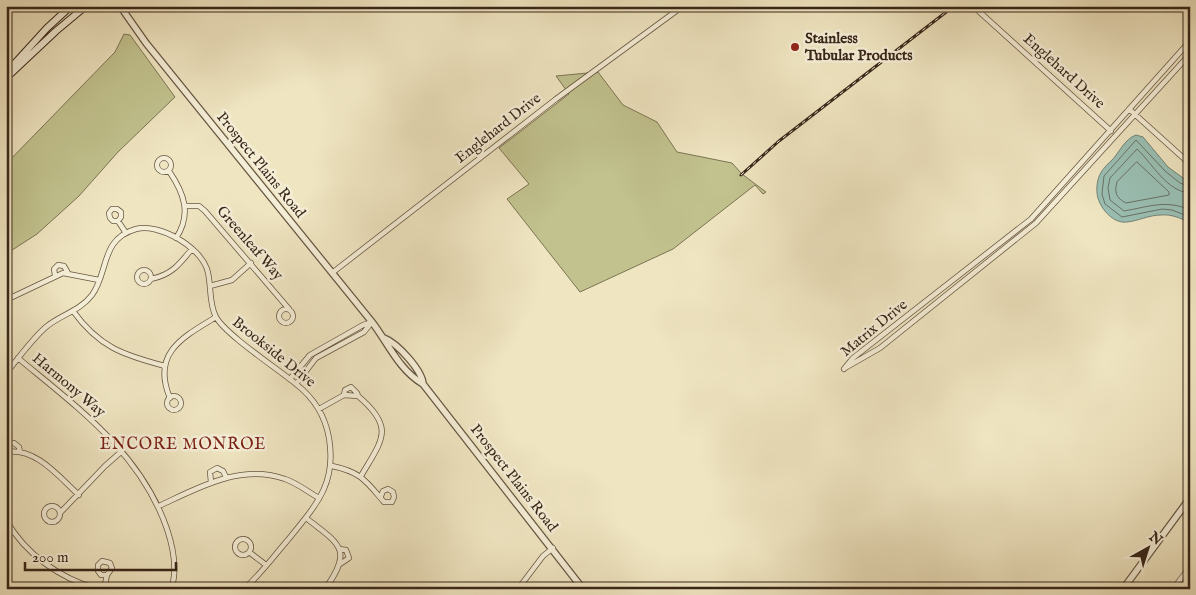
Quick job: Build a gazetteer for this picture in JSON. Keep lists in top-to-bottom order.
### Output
{
  "streets": {
    "street": [
      "Englehard Drive",
      "Prospect Plains Road",
      "Greenleaf Way",
      "Matrix Drive",
      "Brookside Drive",
      "Harmony Way"
    ]
  },
  "crossings": [
    ["Englehard Drive", "Prospect Plains Road"],
    ["Englehard Drive", "Matrix Drive"]
  ],
  "districts": ["ENCORE MONROE"],
  "places": ["Stainless Tubular Products"],
  "scale_bar": "200 m",
  "north": "top right"
}
